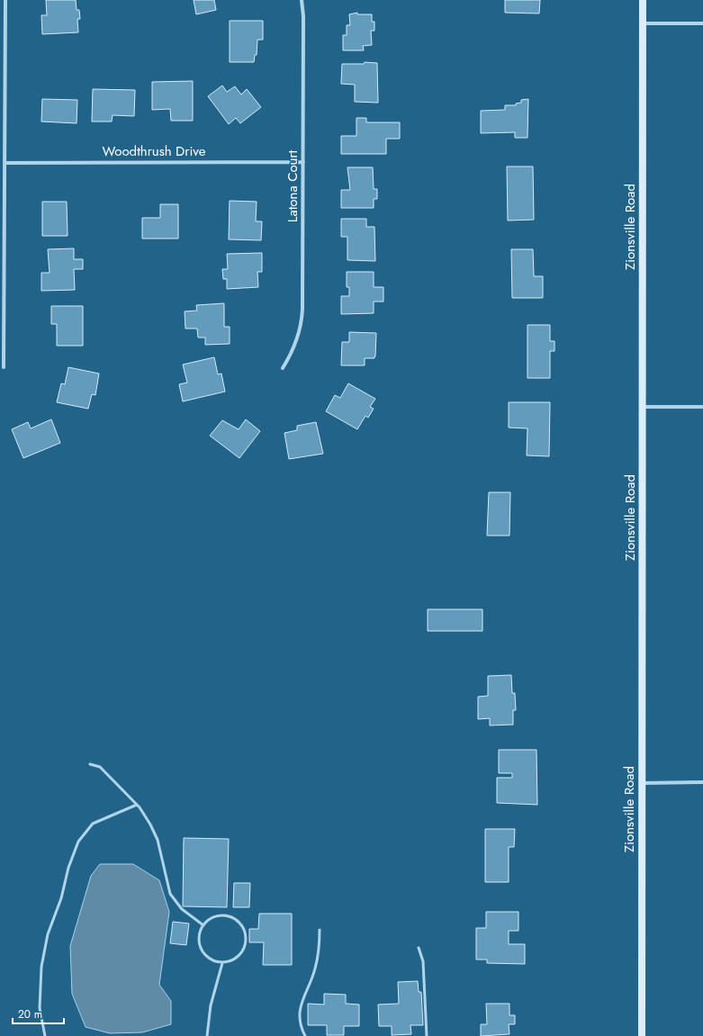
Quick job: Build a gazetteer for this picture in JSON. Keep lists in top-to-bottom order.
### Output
{
  "streets": {
    "street": ["Woodthrush Drive", "Latona Court", "Zionsville Road"]
  },
  "crossings": [
    ["Woodthrush Drive", "Latona Court"]
  ],
  "scale_bar": "20 m"
}
